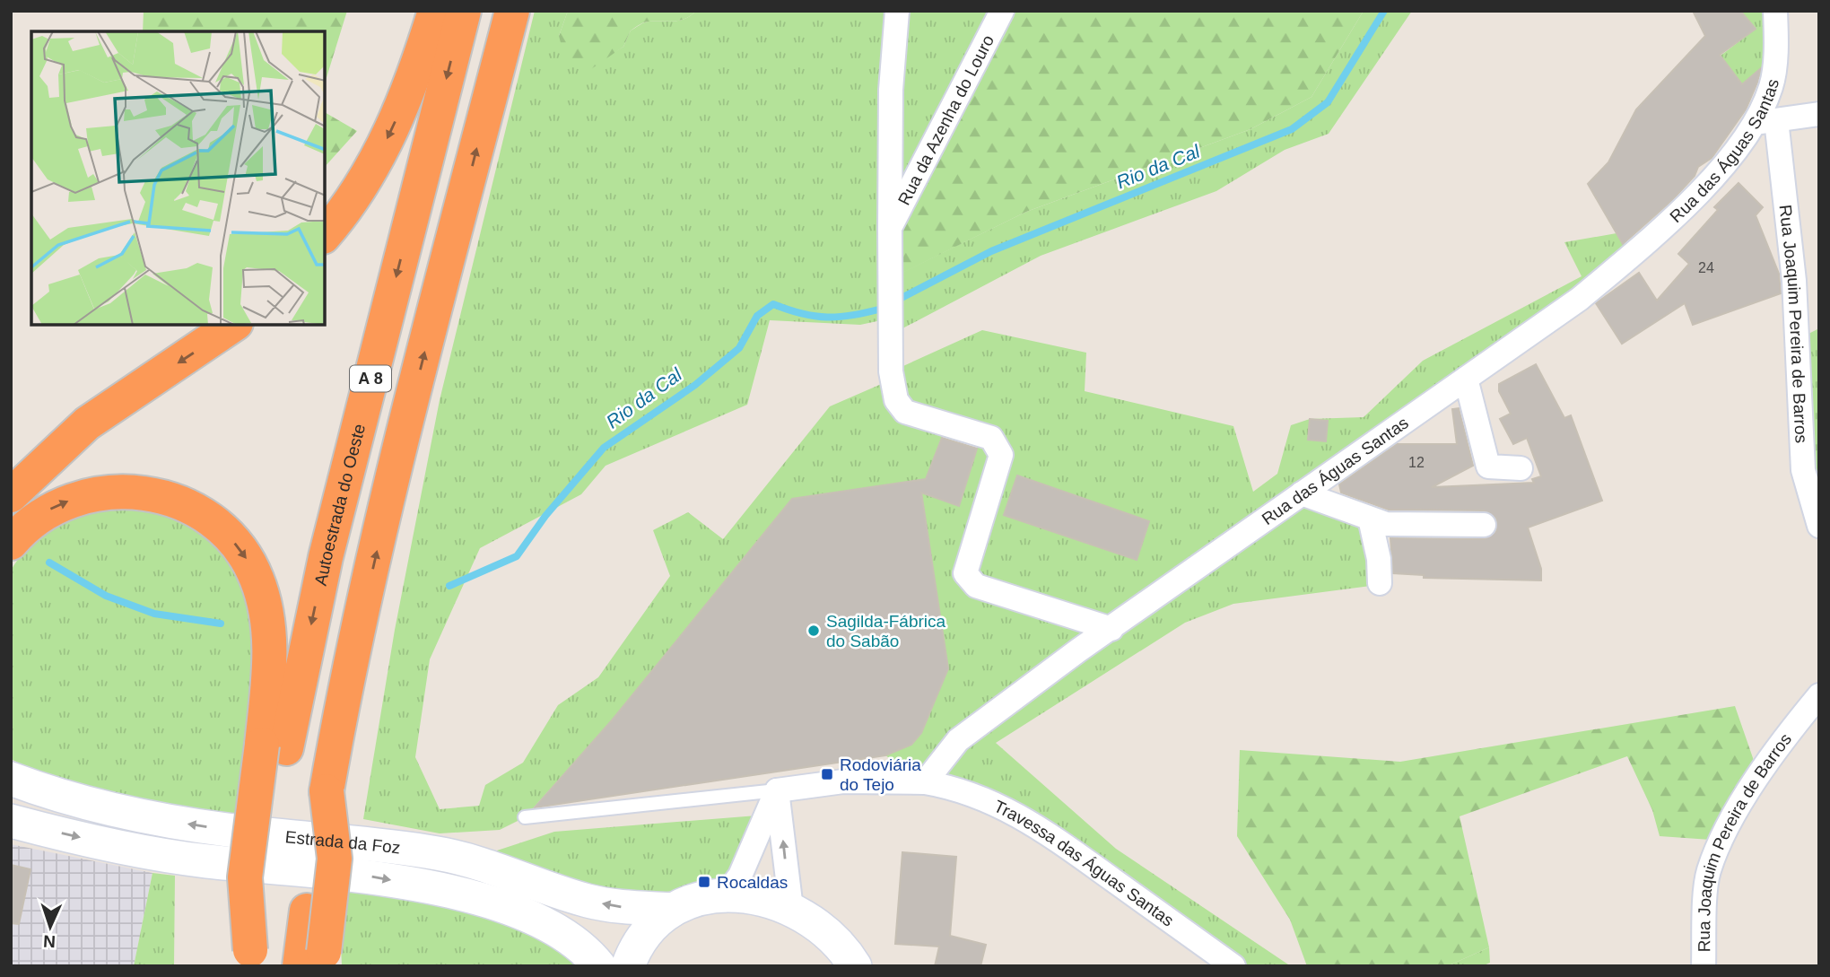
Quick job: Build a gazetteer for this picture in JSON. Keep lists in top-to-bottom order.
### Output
{
  "streets": {
    "highway": ["A 8", "Autoestrada do Oeste"],
    "main road": ["Estrada da Foz"],
    "street": [
      "Rua da Azenha do Louro",
      "Rua das Águas Santas",
      "Rua Joaquim Pereira de Barros",
      "Travessa das Águas Santas"
    ]
  },
  "crossings": [
    ["Rua das Águas Santas", "Rua Joaquim Pereira de Barros"],
    ["Rua das Águas Santas", "Travessa das Águas Santas"]
  ],
  "water": ["Rio da Cal"],
  "places": {
    "other": ["Sagilda-Fábrica do Sabão"],
    "transit": ["Rodoviária do Tejo", "Rocaldas"]
  },
  "house_numbers": ["24", "12"],
  "north": "bottom"
}
